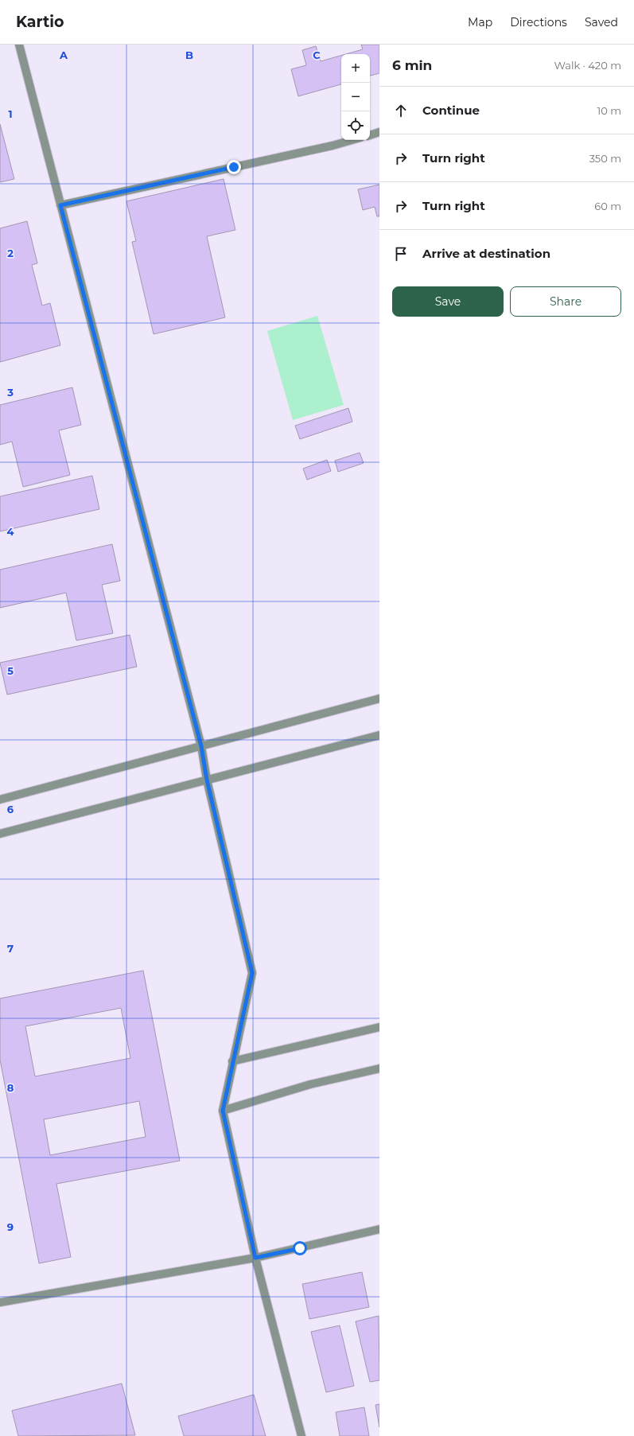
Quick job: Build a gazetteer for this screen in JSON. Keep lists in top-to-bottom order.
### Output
{
  "page": {
    "header": "Kartio",
    "nav": ["Map", "Directions", "Saved"],
    "heading": ["6 min", "Walk · 420 m"],
    "map_buttons": ["+", "−"],
    "list": [
      ["Continue", "10 m"],
      ["Turn right", "350 m"],
      ["Turn right", "60 m"],
      "Arrive at destination"
    ],
    "buttons": ["Save", "Share"]
  },
  "grid": {
    "columns": ["A", "B", "C"],
    "rows": [
      "1",
      "2",
      "3",
      "4",
      "5",
      "6",
      "7",
      "8",
      "9"
    ]
  }
}
